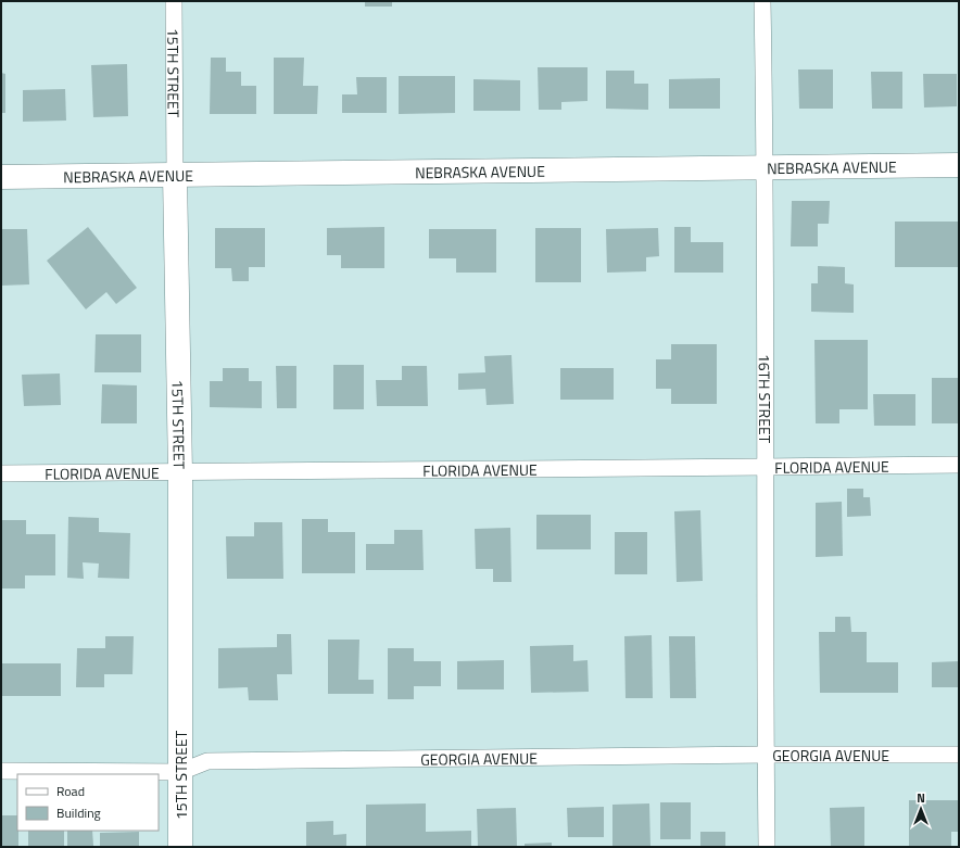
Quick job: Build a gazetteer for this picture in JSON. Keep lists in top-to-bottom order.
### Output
{
  "streets": {
    "main road": ["15TH STREET", "NEBRASKA AVENUE"],
    "street": ["16TH STREET", "FLORIDA AVENUE", "GEORGIA AVENUE"]
  },
  "crossings": [
    ["15TH STREET", "NEBRASKA AVENUE"],
    ["15TH STREET", "FLORIDA AVENUE"],
    ["15TH STREET", "GEORGIA AVENUE"],
    ["NEBRASKA AVENUE", "16TH STREET"],
    ["16TH STREET", "FLORIDA AVENUE"],
    ["16TH STREET", "GEORGIA AVENUE"]
  ],
  "legend": ["Road", "Building"],
  "north": "top"
}
